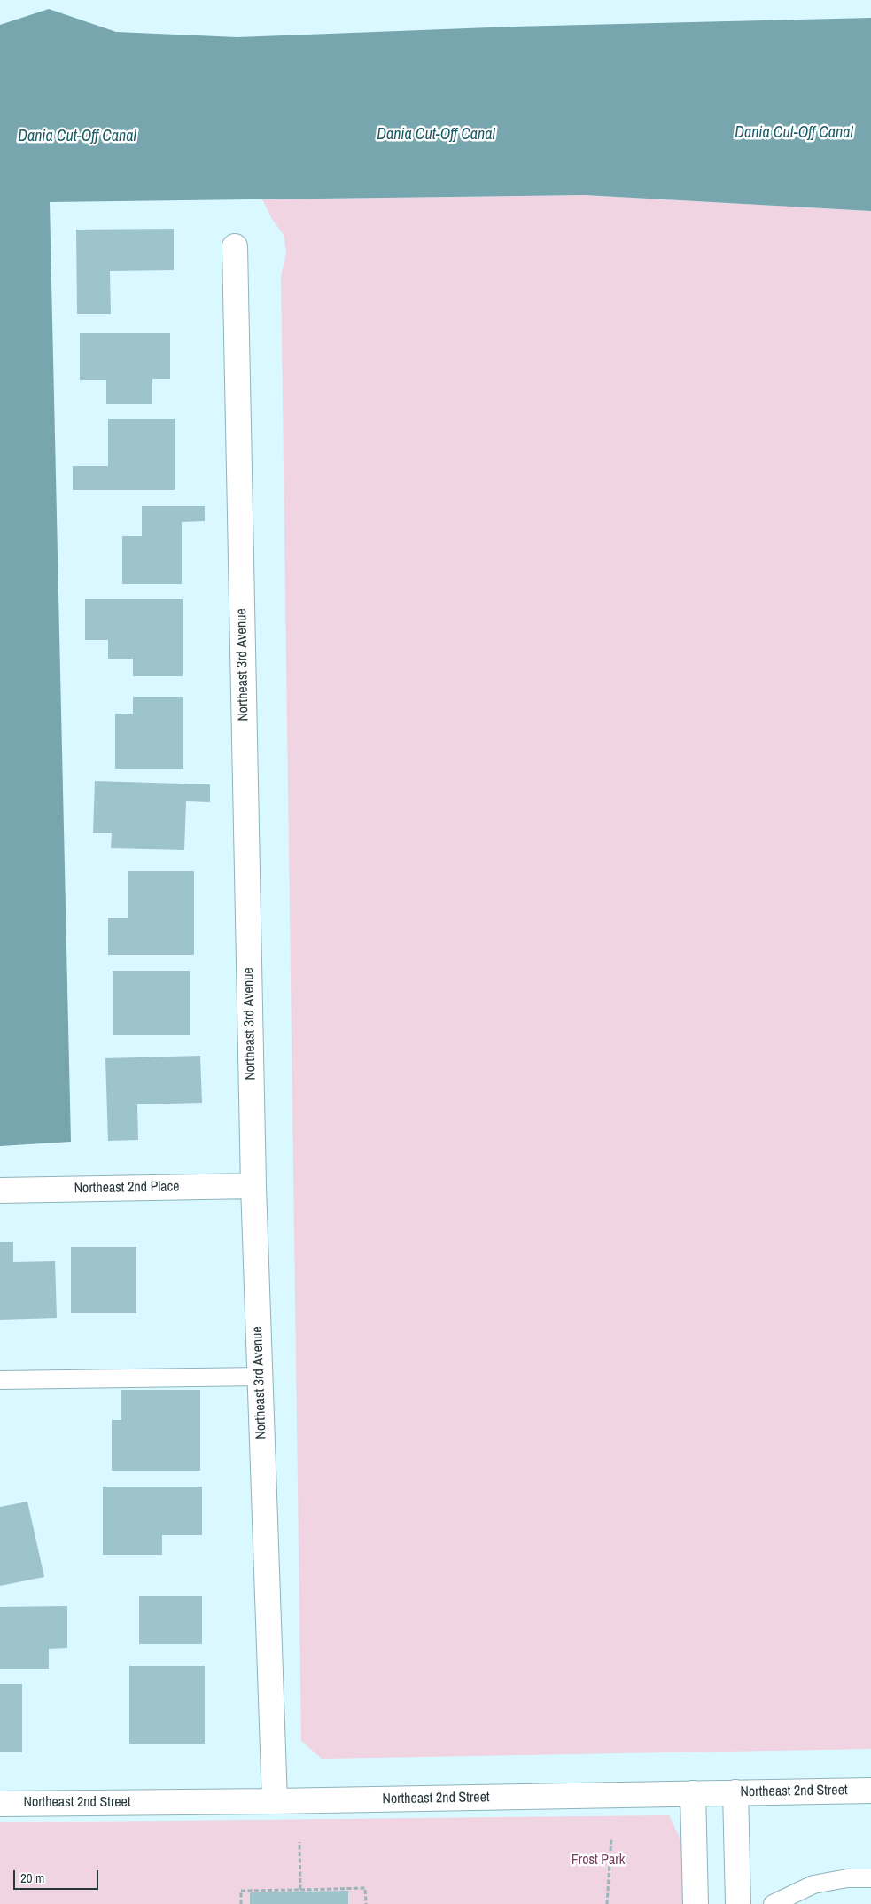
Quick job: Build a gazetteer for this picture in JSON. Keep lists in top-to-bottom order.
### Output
{
  "streets": {
    "street": ["Northeast 3rd Avenue", "Northeast 2nd Place", "Northeast 2nd Street"]
  },
  "crossings": [
    ["Northeast 3rd Avenue", "Northeast 2nd Place"],
    ["Northeast 3rd Avenue", "Northeast 2nd Street"]
  ],
  "water": ["Dania Cut-Off Canal"],
  "parks": ["Frost Park"],
  "scale_bar": "20 m"
}
